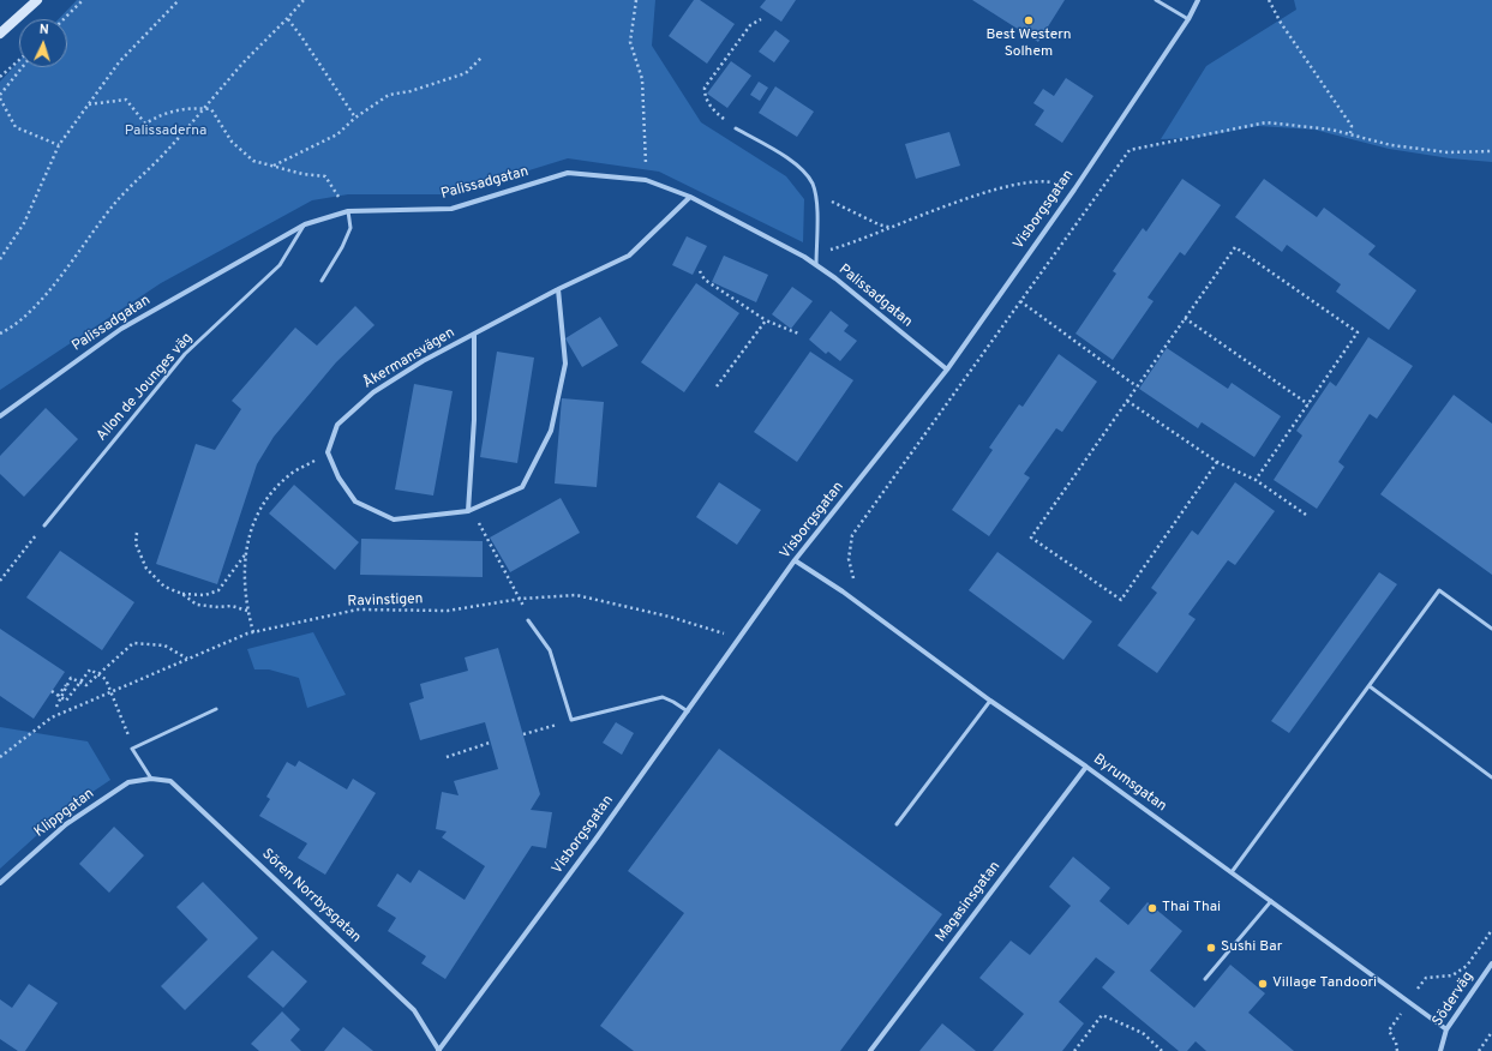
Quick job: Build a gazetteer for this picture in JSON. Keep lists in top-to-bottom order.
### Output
{
  "streets": {
    "street": [
      "Palissadgatan",
      "Visborgsgatan",
      "Åkermansvägen",
      "Byrumsgatan",
      "Klippgatan",
      "Sören Norrbysgatan",
      "Magasinsgatan",
      "Söderväg"
    ],
    "lane": ["Allon de Jounges väg"],
    "path": ["Ravinstigen"]
  },
  "crossings": [
    ["Palissadgatan", "Visborgsgatan"],
    ["Palissadgatan", "Åkermansvägen"],
    ["Palissadgatan", "Allon de Jounges väg"],
    ["Visborgsgatan", "Ravinstigen"],
    ["Visborgsgatan", "Byrumsgatan"],
    ["Visborgsgatan", "Sören Norrbysgatan"],
    ["Byrumsgatan", "Magasinsgatan"],
    ["Byrumsgatan", "Söderväg"],
    ["Klippgatan", "Sören Norrbysgatan"]
  ],
  "parks": ["Palissaderna"],
  "places": [
    "Best Western Solhem",
    "Thai Thai",
    "Sushi Bar",
    "Village Tandoori"
  ],
  "north": "top"
}
